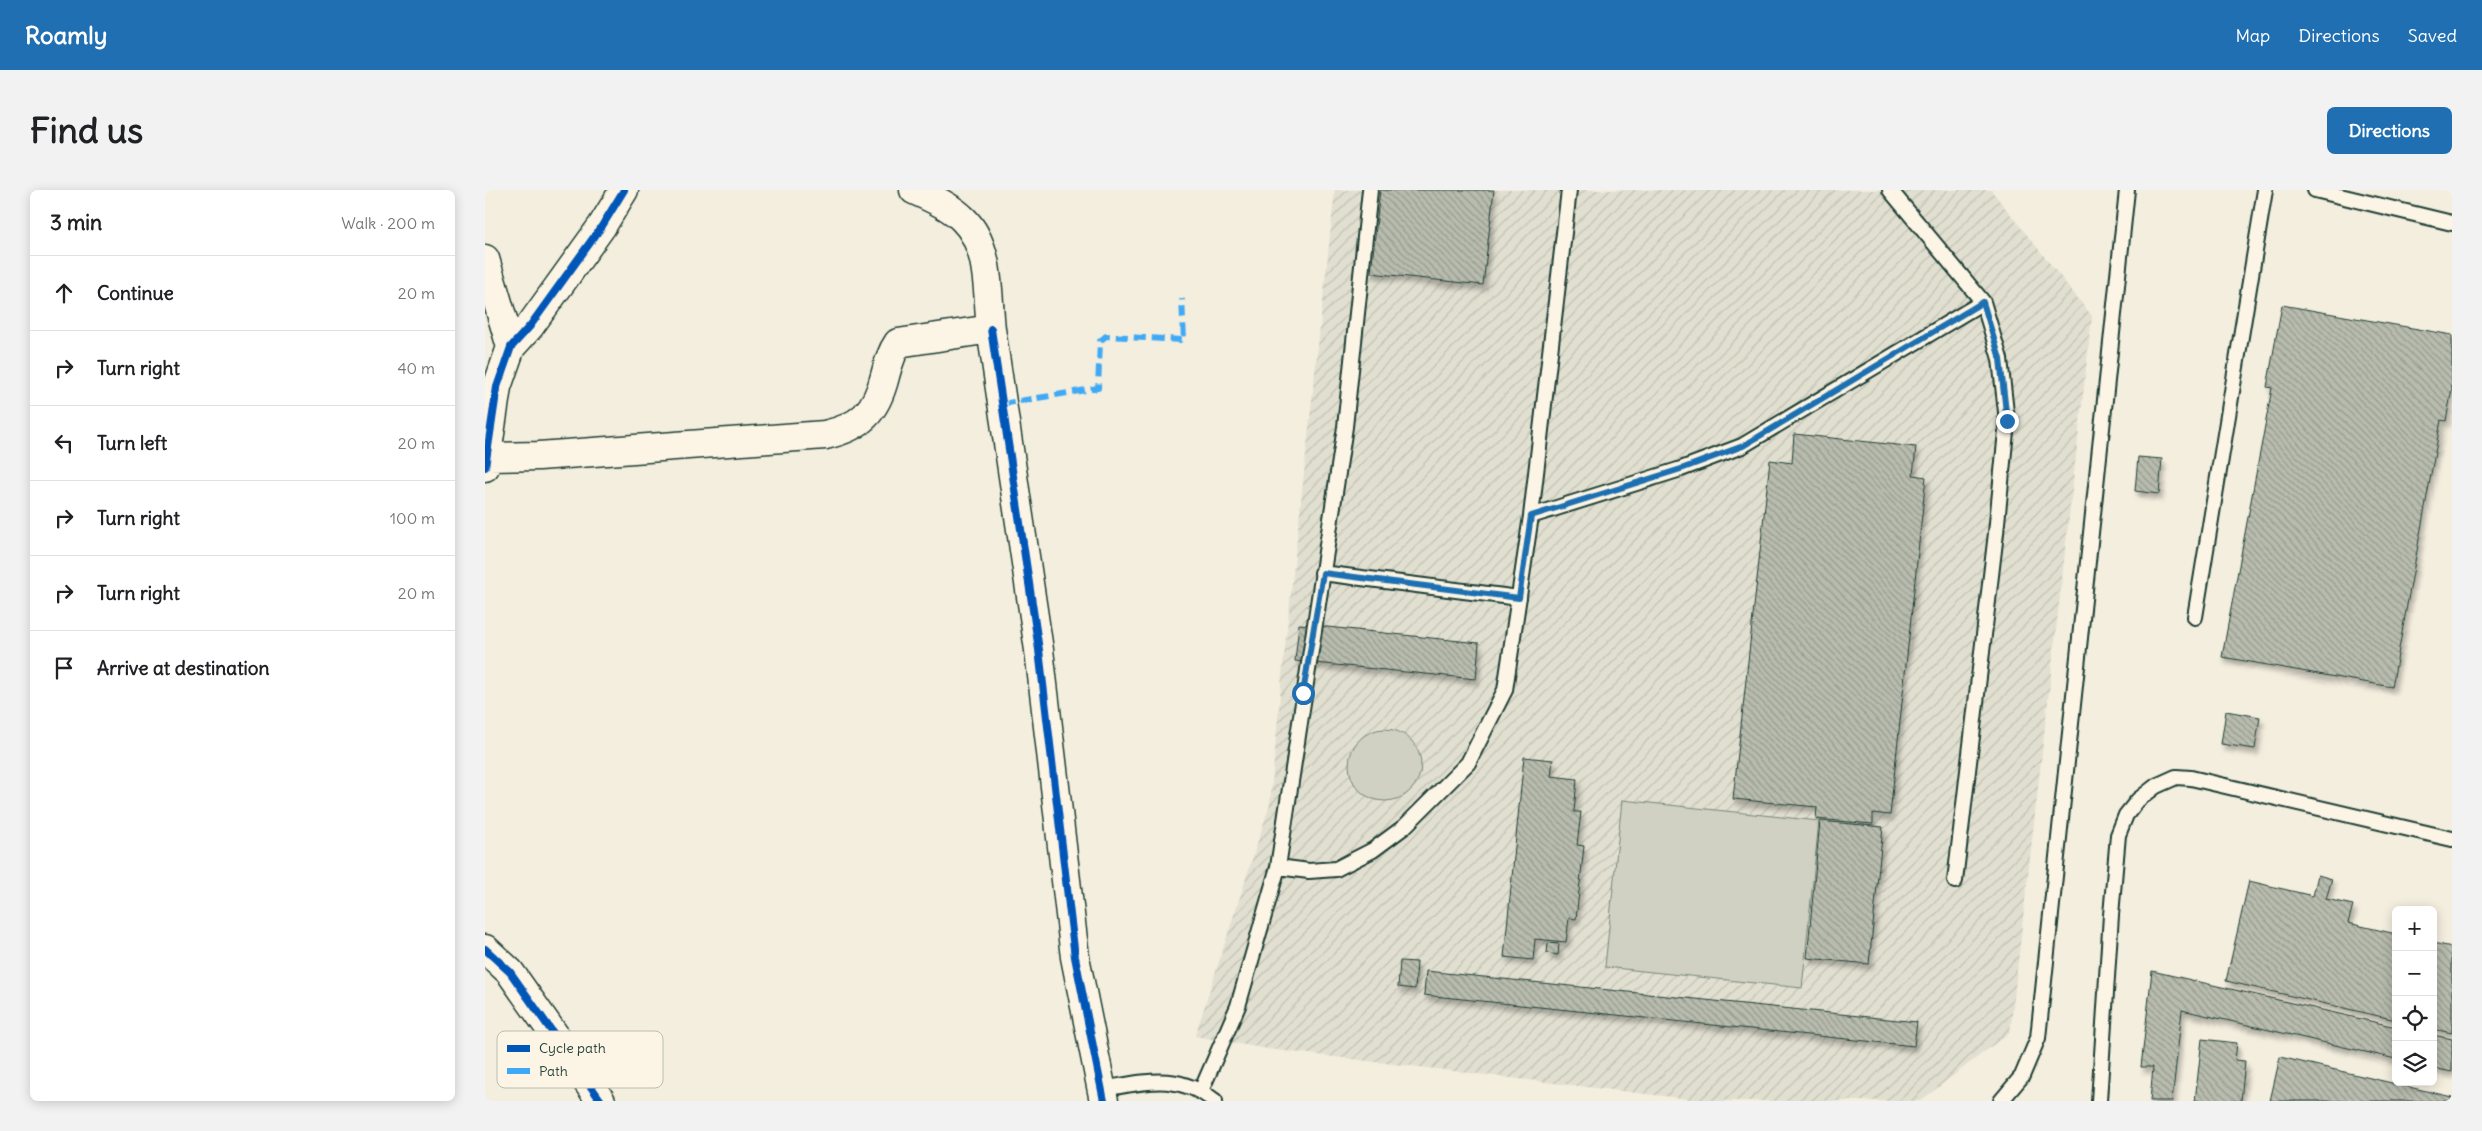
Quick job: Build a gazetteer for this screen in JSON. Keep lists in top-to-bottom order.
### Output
{
  "legend": ["Cycle path", "Path"],
  "page": {
    "header": "Roamly",
    "nav": ["Map", "Directions", "Saved"],
    "buttons": "Directions",
    "title": "Find us",
    "heading": ["3 min", "Walk · 200 m"],
    "list": [
      ["Continue", "20 m"],
      ["Turn right", "40 m"],
      ["Turn left", "20 m"],
      ["Turn right", "100 m"],
      ["Turn right", "20 m"],
      "Arrive at destination"
    ],
    "map_buttons": ["+", "−"]
  }
}
